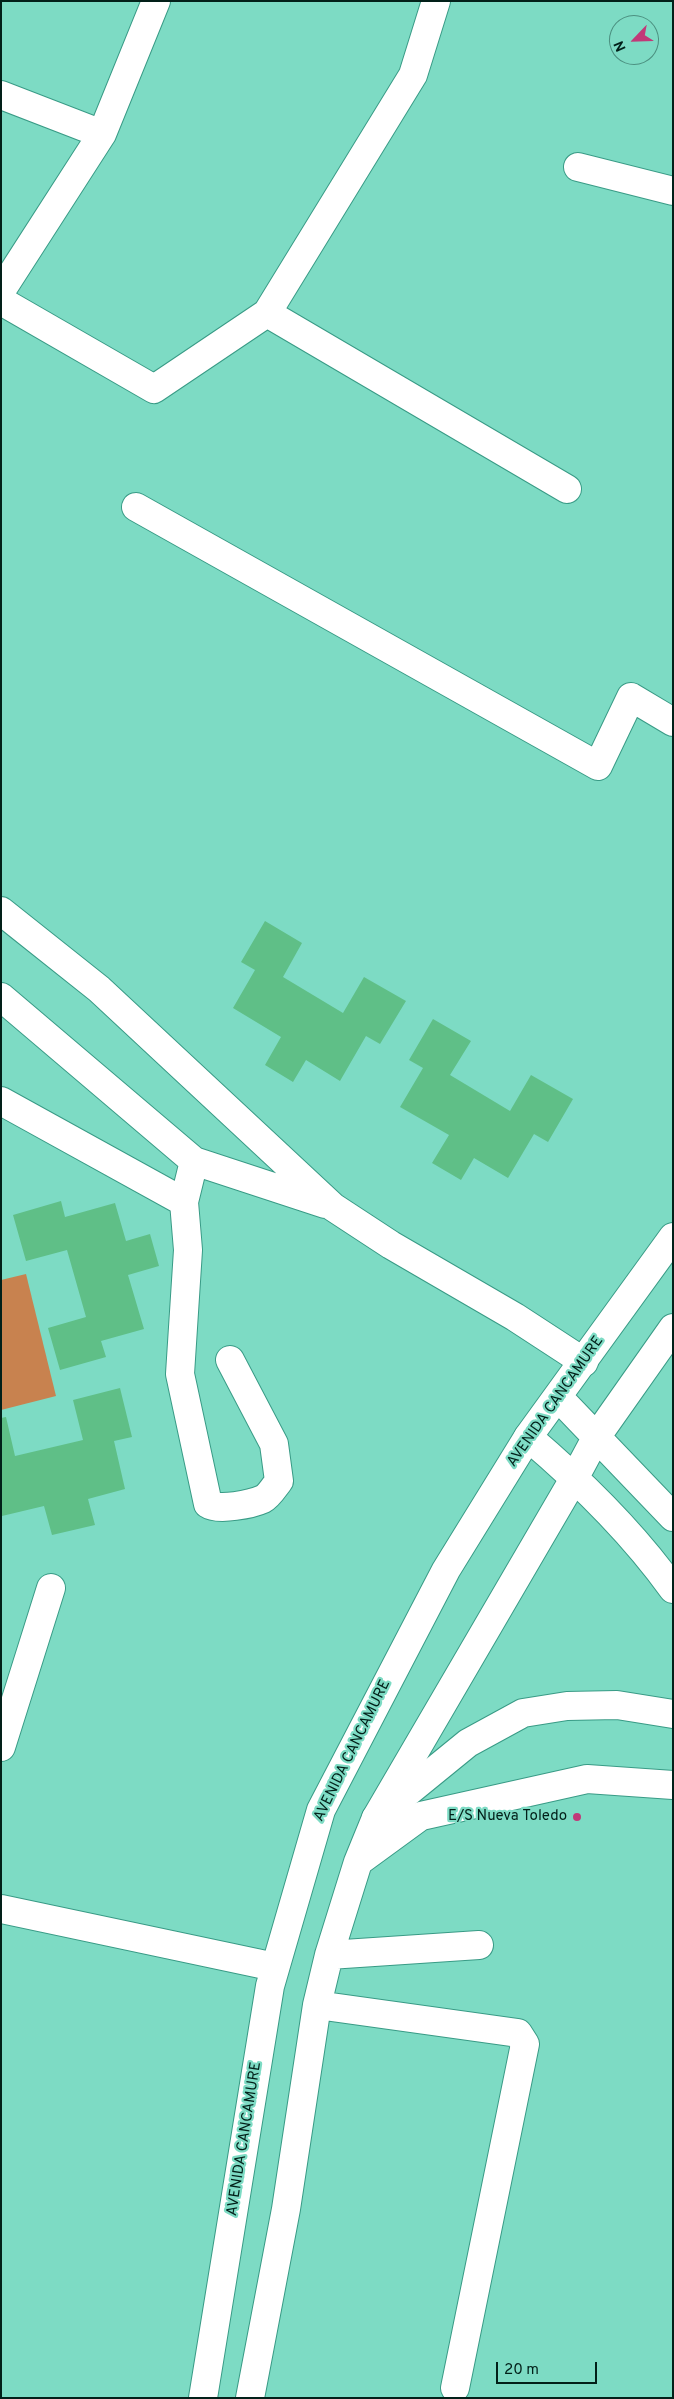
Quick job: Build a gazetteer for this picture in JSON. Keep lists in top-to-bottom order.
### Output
{
  "streets": {
    "street": ["AVENIDA CANCAMURE"]
  },
  "places": ["E/S Nueva Toledo"],
  "scale_bar": "20 m",
  "north": "bottom left"
}
